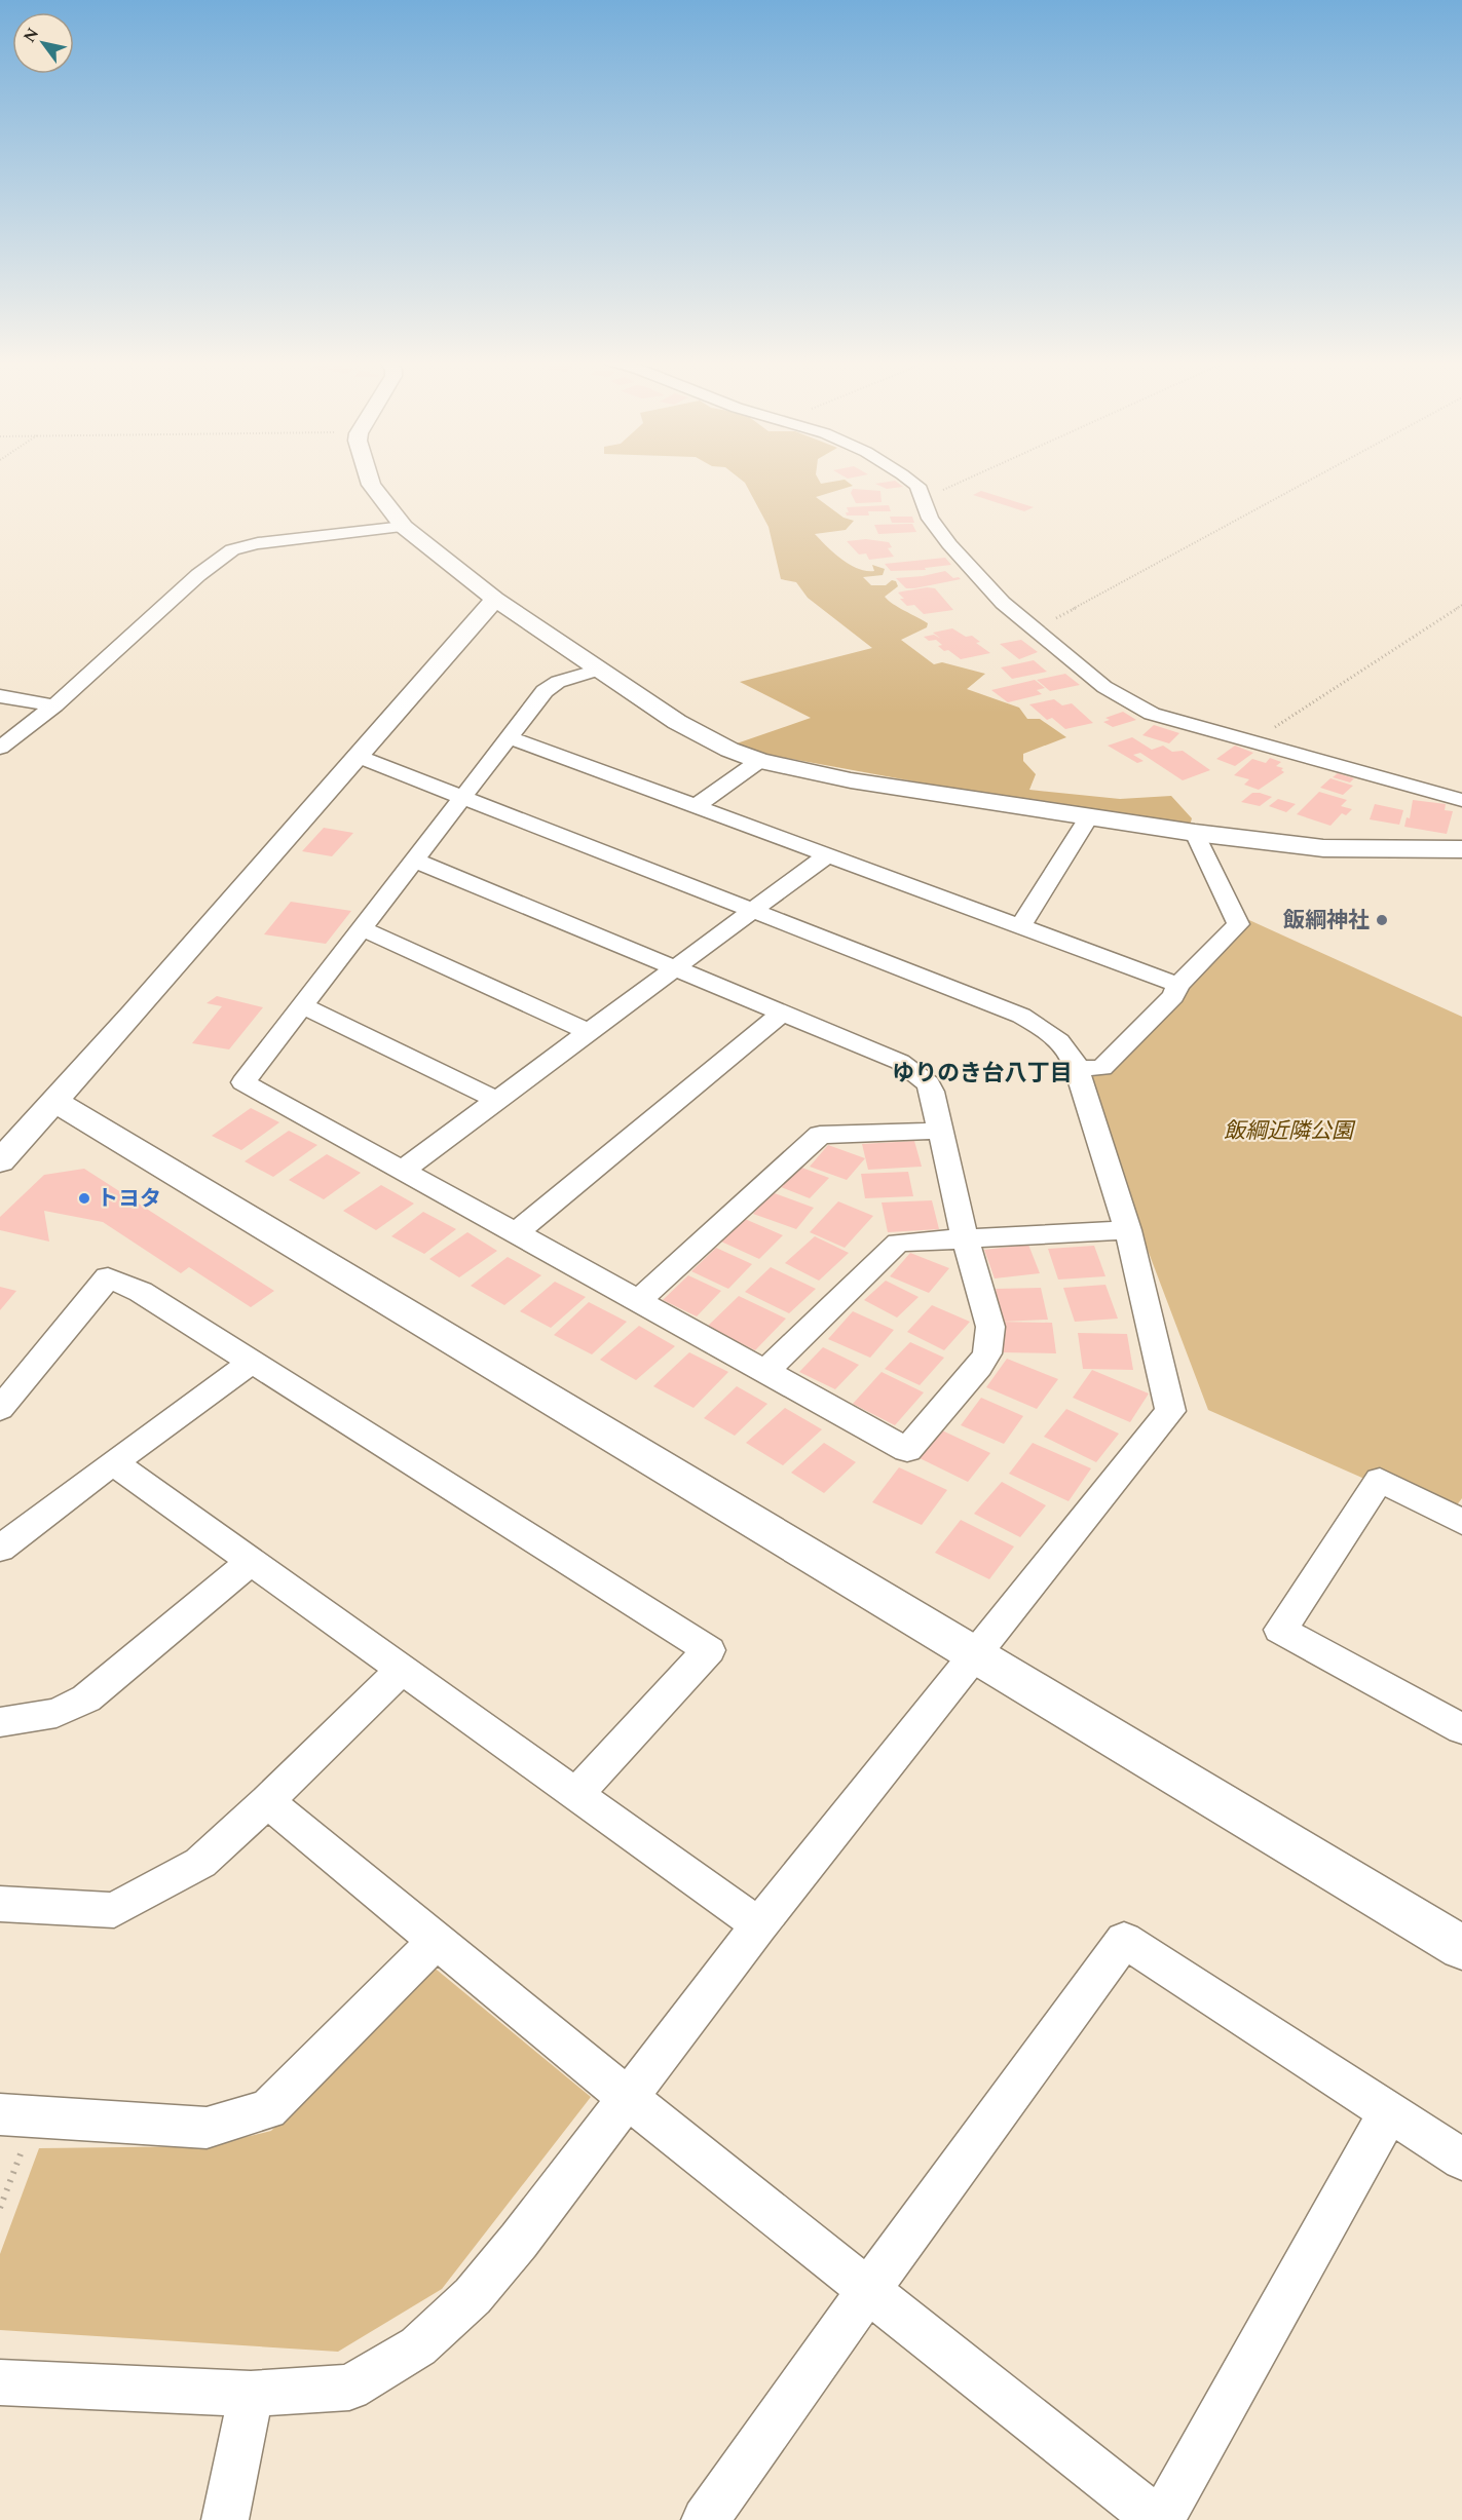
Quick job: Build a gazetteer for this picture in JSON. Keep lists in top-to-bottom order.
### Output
{
  "districts": ["ゆりのき台八丁目"],
  "parks": ["飯綱近隣公園"],
  "places": ["飯綱神社", "トヨタ"],
  "north": "top left"
}
